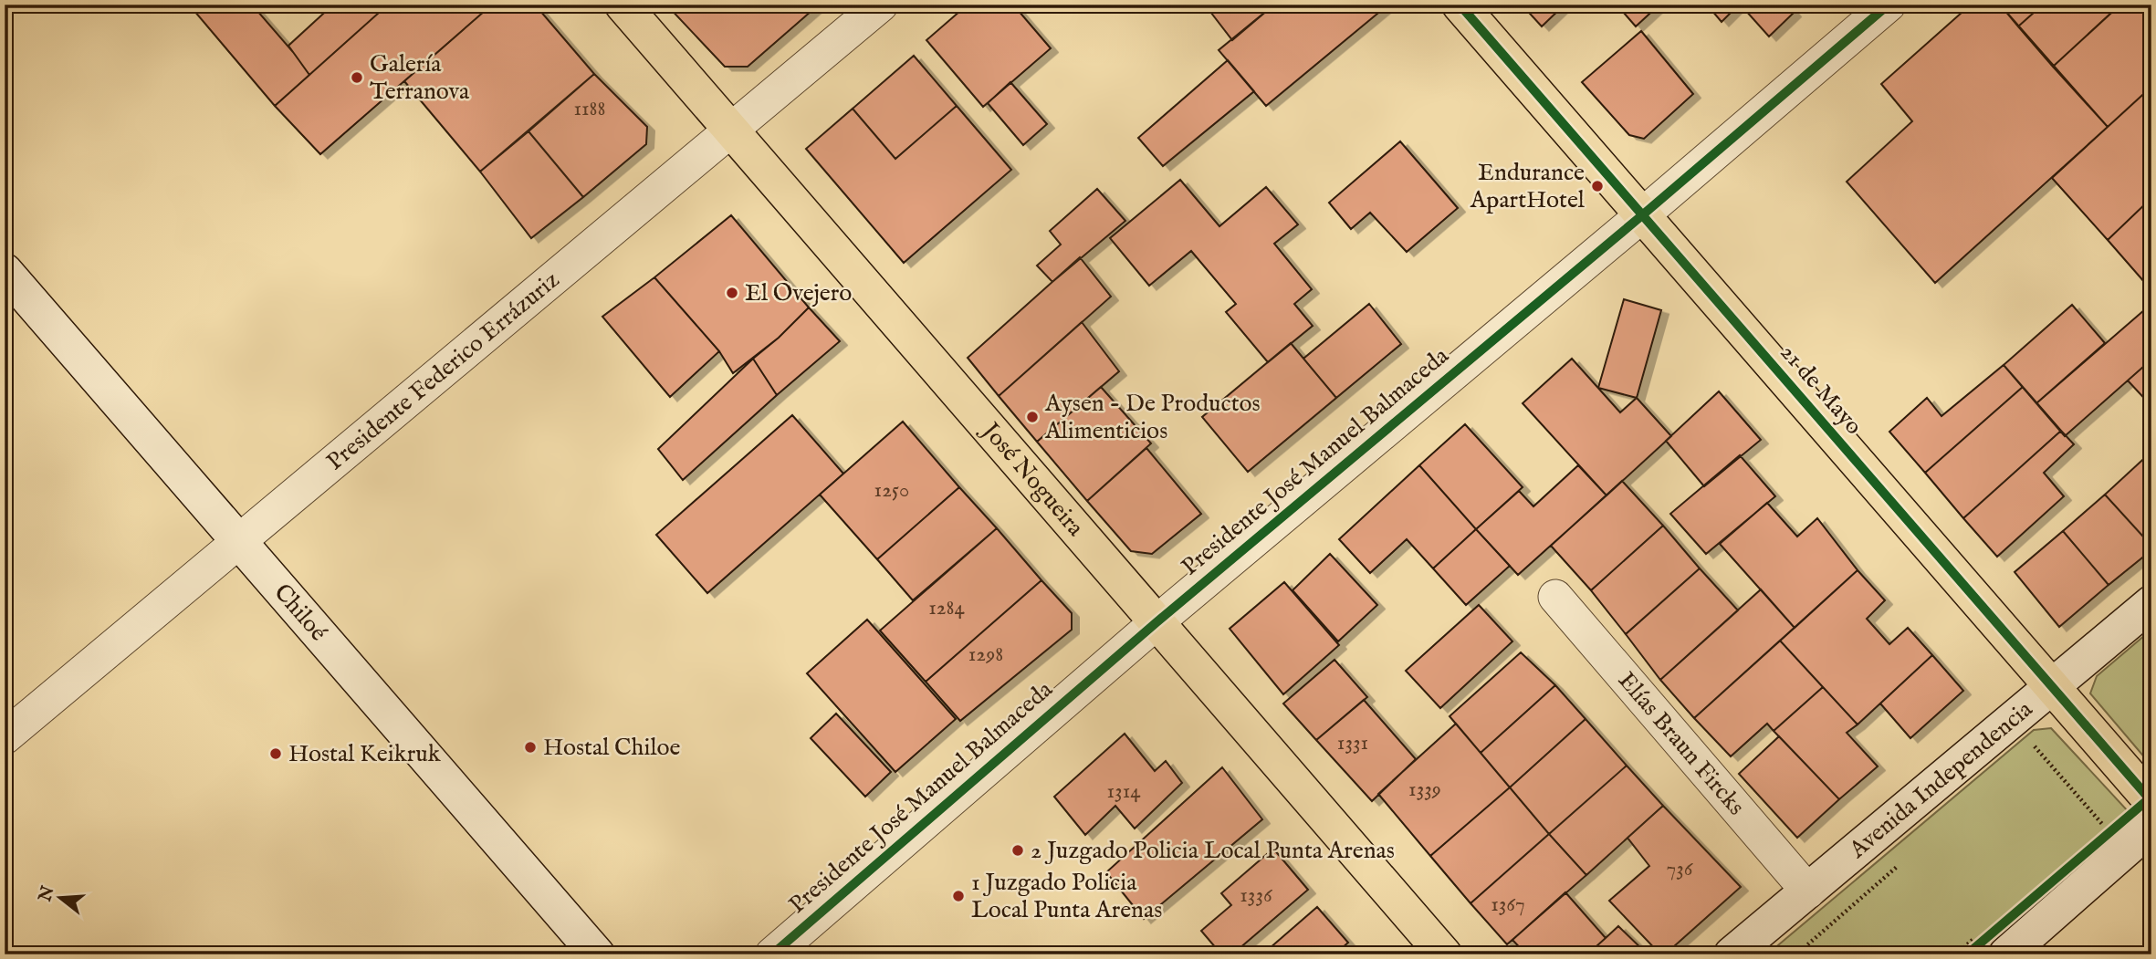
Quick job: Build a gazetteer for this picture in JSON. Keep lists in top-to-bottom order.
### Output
{
  "streets": {
    "main road": ["21 de Mayo", "José Nogueira"],
    "street": [
      "Presidente Federico Errázuriz",
      "Presidente José Manuel Balmaceda",
      "Chiloé",
      "Elías Braun Fircks",
      "Avenida Independencia"
    ]
  },
  "crossings": [
    ["Presidente Federico Errázuriz", "José Nogueira"],
    ["Presidente Federico Errázuriz", "Chiloé"],
    ["21 de Mayo", "Presidente José Manuel Balmaceda"],
    ["21 de Mayo", "Avenida Independencia"],
    ["Presidente José Manuel Balmaceda", "José Nogueira"],
    ["Elías Braun Fircks", "Avenida Independencia"]
  ],
  "places": [
    "Galería Terranova",
    "Endurance ApartHotel",
    "El Ovejero",
    "Aysen - De Productos Alimenticios",
    "Hostal Chiloe",
    "Hostal Keikruk",
    "2 Juzgado Policia Local Punta Arenas",
    "1 Juzgado Policia Local Punta Arenas"
  ],
  "house_numbers": [
    "1188",
    "1250",
    "1284",
    "1298",
    "1331",
    "1339",
    "1314",
    "736",
    "1336",
    "1367"
  ],
  "north": "left"
}
